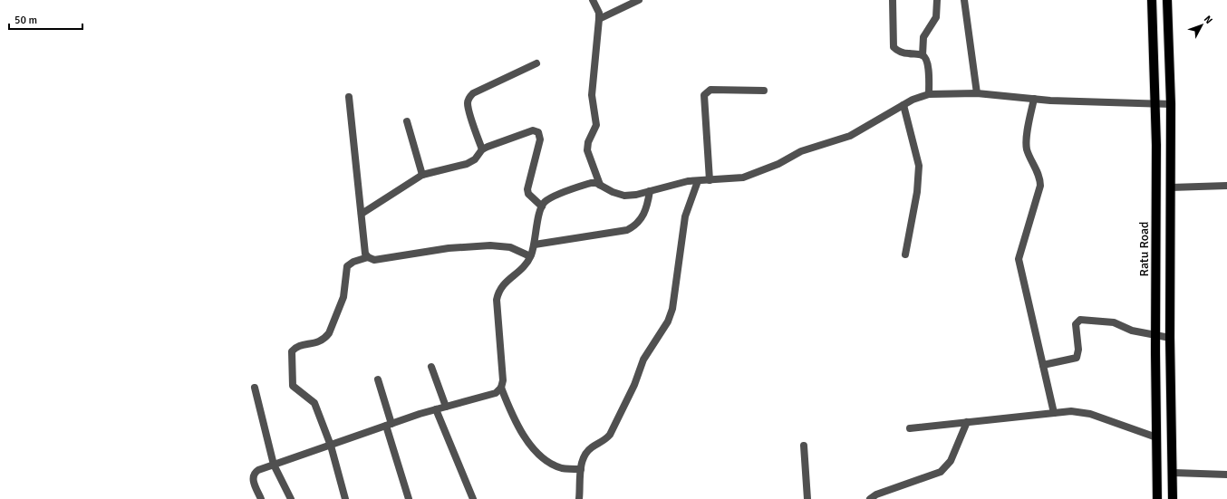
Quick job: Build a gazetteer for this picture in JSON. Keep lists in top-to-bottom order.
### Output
{
  "streets": {
    "main road": ["Ratu Road"]
  },
  "scale_bar": "50 m",
  "north": "top right"
}
